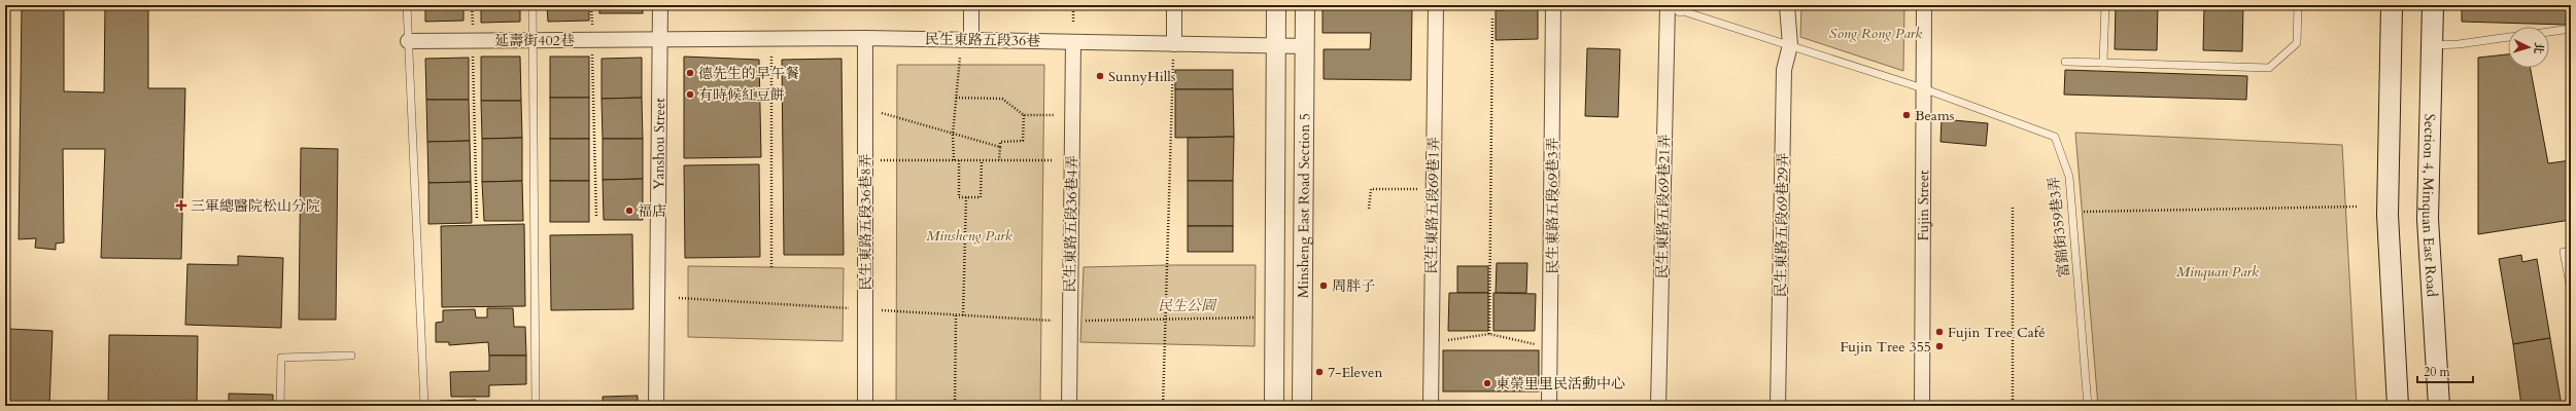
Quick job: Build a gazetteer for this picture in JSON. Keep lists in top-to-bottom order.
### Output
{
  "streets": {
    "main road": ["Section 4, Minquan East Road"],
    "street": [
      "延壽街402巷",
      "民生東路五段36巷",
      "Yanshou Street",
      "Minsheng East Road Section 5",
      "民生東路五段69巷1弄",
      "民生東路五段69巷3弄",
      "Fujin Street",
      "民生東路五段69巷21弄",
      "民生東路五段36巷8弄",
      "民生東路五段36巷4弄",
      "民生東路五段69巷29弄"
    ],
    "lane": ["富錦街359巷3弄"]
  },
  "crossings": [
    ["延壽街402巷", "民生東路五段36巷"],
    ["延壽街402巷", "Yanshou Street"],
    ["民生東路五段36巷", "Yanshou Street"],
    ["民生東路五段36巷", "Minsheng East Road Section 5"],
    ["民生東路五段36巷", "民生東路五段36巷8弄"],
    ["民生東路五段36巷", "民生東路五段36巷4弄"],
    ["Fujin Street", "富錦街359巷3弄"]
  ],
  "parks": [
    "Song Rong Park",
    "Minsheng Park",
    "Minquan Park",
    "民生公園"
  ],
  "places": {
    "other": [
      "德先生的早午餐",
      "SunnyHills",
      "有時候紅豆餅",
      "Beams",
      "福店",
      "周胖子",
      "Fujin Tree Café",
      "Fujin Tree 355",
      "7-Eleven",
      "東榮里里民活動中心"
    ],
    "health": ["三軍總醫院松山分院"]
  },
  "scale_bar": "20 m",
  "north": "right"
}
